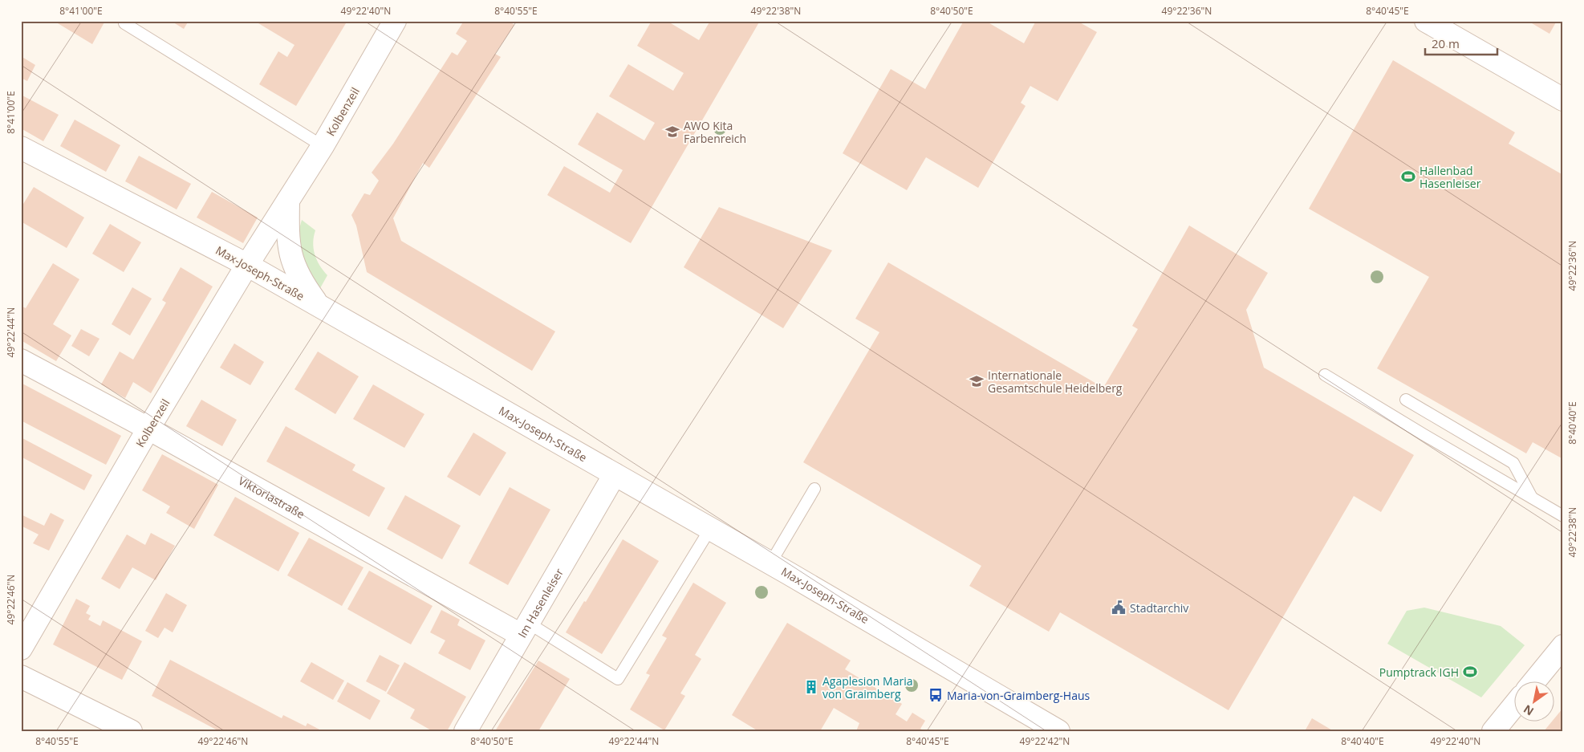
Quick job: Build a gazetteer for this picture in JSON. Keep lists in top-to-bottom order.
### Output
{
  "streets": {
    "street": [
      "Kolbenzeil",
      "Max-Joseph-Straße",
      "Viktoriastraße",
      "Im Hasenleiser"
    ]
  },
  "crossings": [
    ["Kolbenzeil", "Max-Joseph-Straße"],
    ["Kolbenzeil", "Viktoriastraße"],
    ["Max-Joseph-Straße", "Im Hasenleiser"],
    ["Viktoriastraße", "Im Hasenleiser"]
  ],
  "places": {
    "school or university": ["AWO Kita Farbenreich", "Internationale Gesamtschule Heidelberg"],
    "sports": ["Hallenbad Hasenleiser", "Pumptrack IGH"],
    "public building": ["Stadtarchiv"],
    "building": ["Agaplesion Maria von Graimberg"],
    "bus stop": ["Maria-von-Graimberg-Haus"]
  },
  "scale_bar": "20 m",
  "north": "bottom left",
  "coordinates": [
    "8°41'00\"E",
    "49°22'40\"N",
    "8°40'55\"E",
    "49°22'38\"N",
    "8°40'50\"E",
    "49°22'36\"N",
    "8°40'45\"E",
    "49°22'44\"N",
    "8°40'40\"E",
    "49°22'46\"N",
    "49°22'42\"N"
  ]
}
